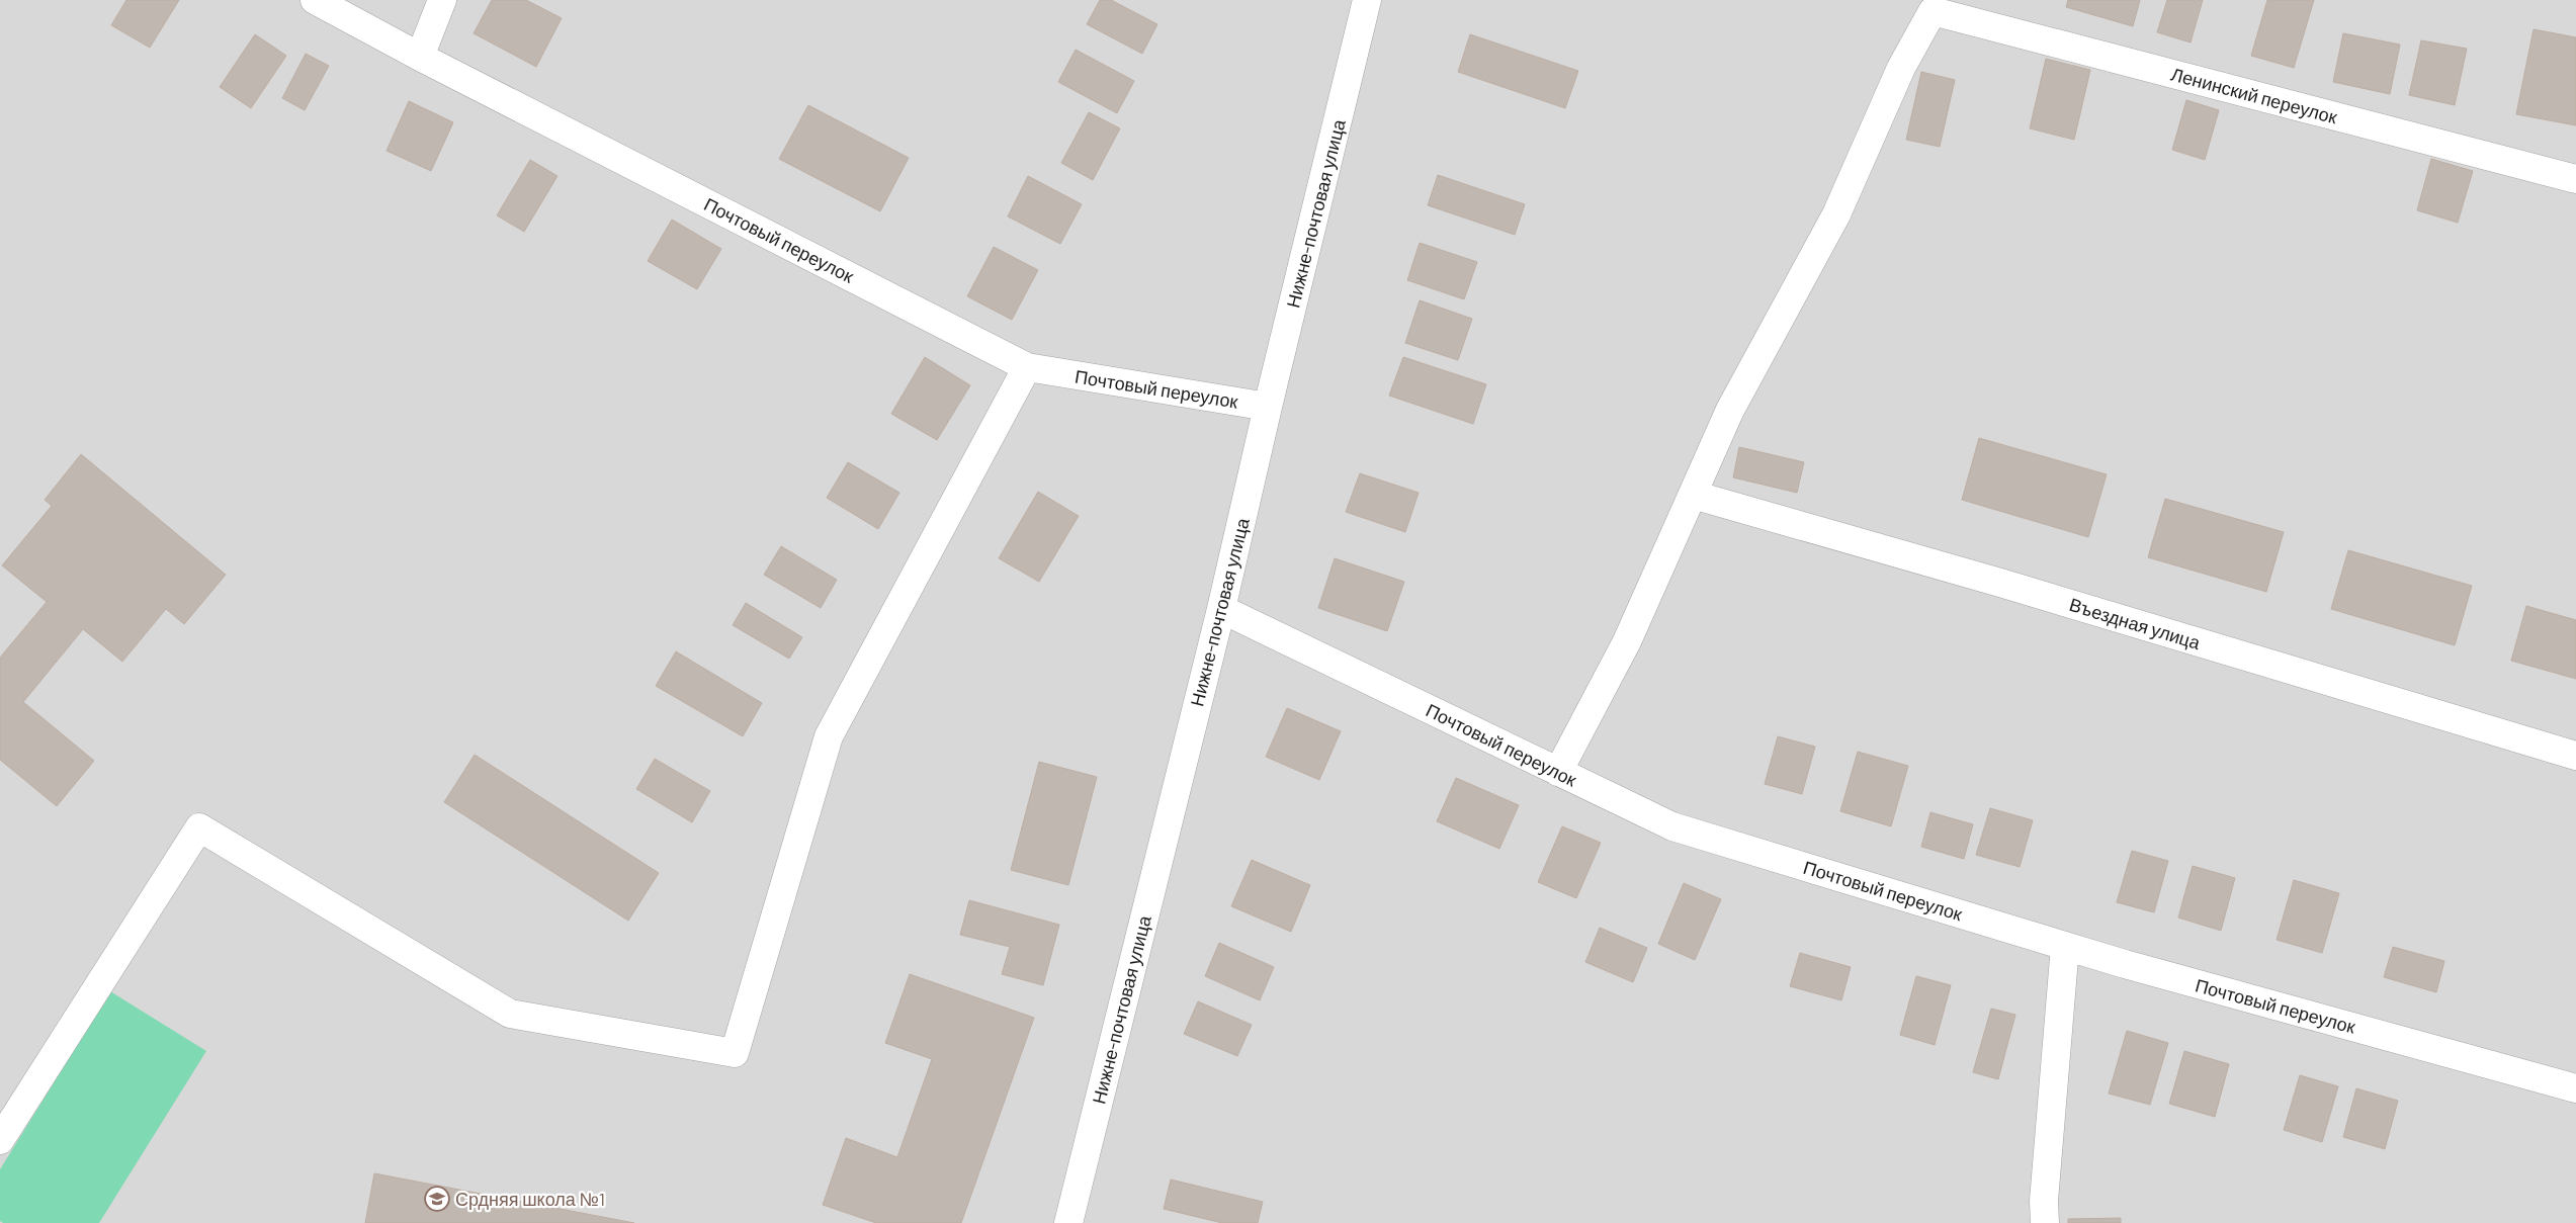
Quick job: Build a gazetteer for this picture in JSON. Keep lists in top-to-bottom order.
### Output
{
  "streets": {
    "street": [
      "Ленинский переулок",
      "Нижне-почтовая улица",
      "Почтовый переулок",
      "Въездная улица"
    ]
  },
  "crossings": [
    ["Ленинский переулок", "Въездная улица"],
    ["Нижне-почтовая улица", "Почтовый переулок"]
  ],
  "places": {
    "school or university": ["Срдняя школа №1"]
  }
}
